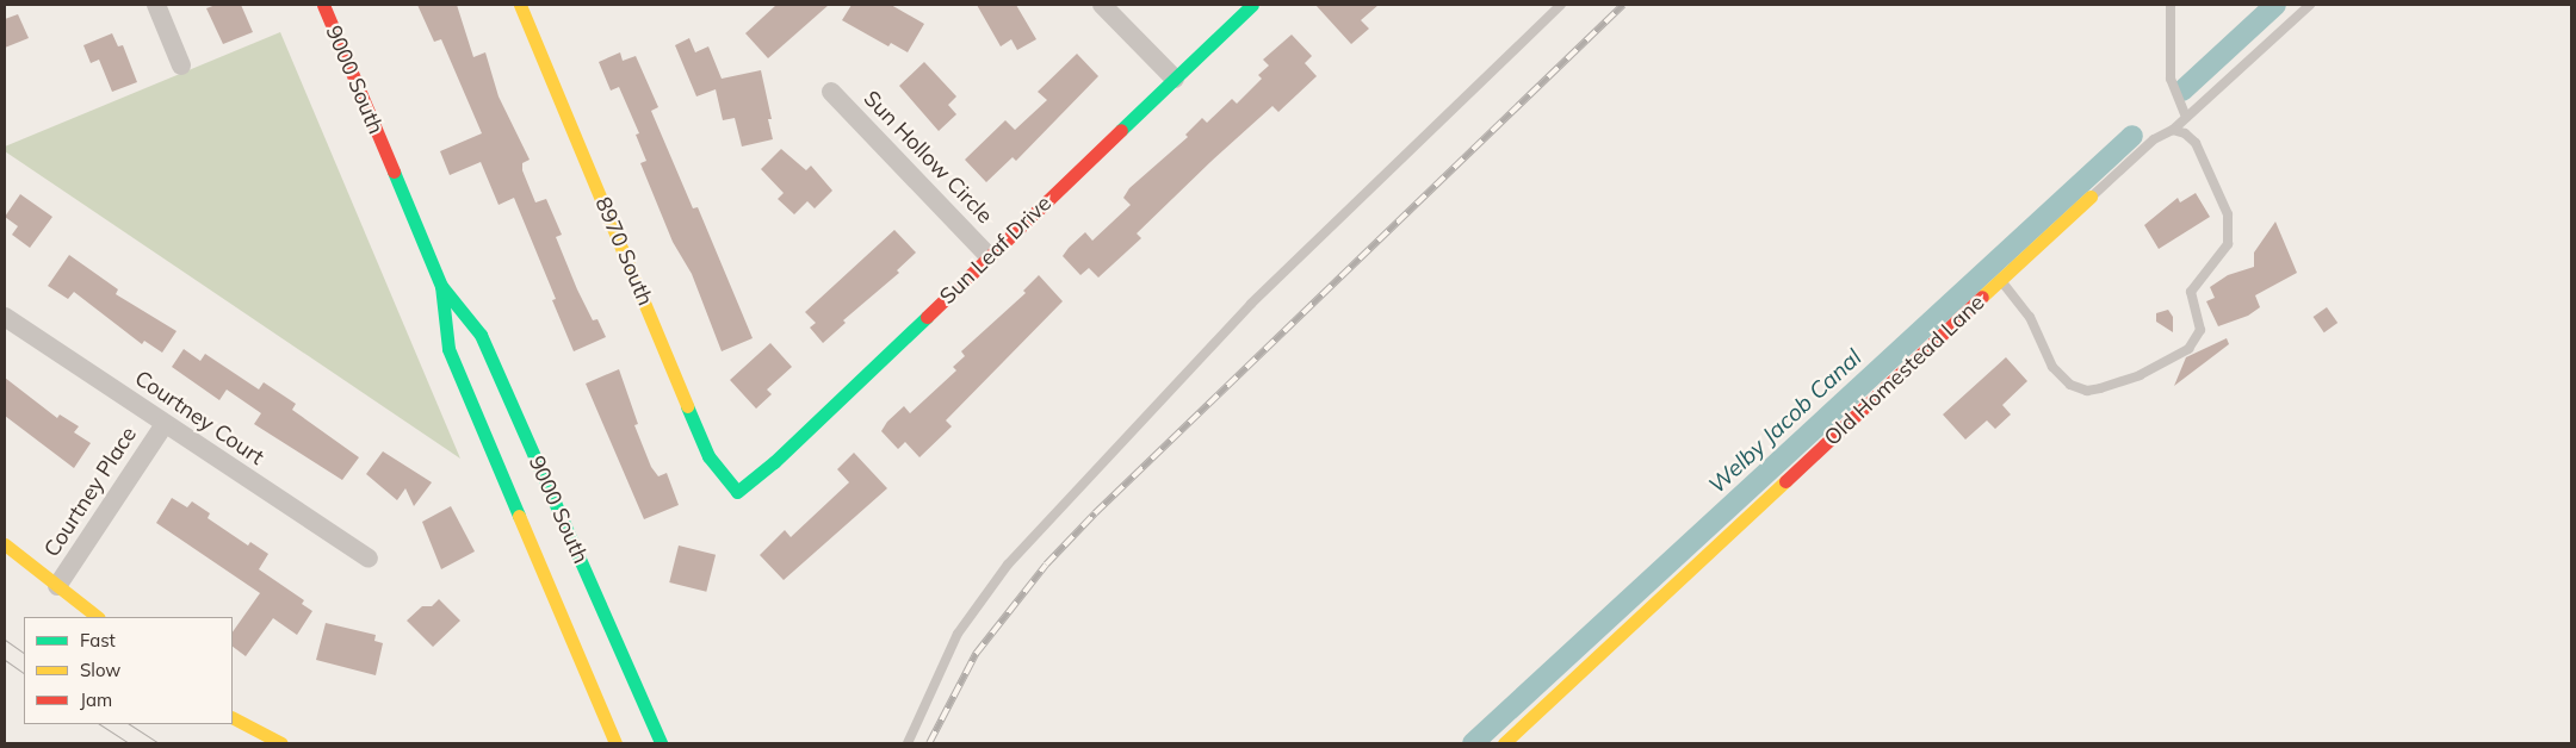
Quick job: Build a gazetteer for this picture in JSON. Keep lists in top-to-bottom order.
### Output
{
  "streets": {
    "street": [
      "9000 South",
      "Sun Hollow Circle",
      "Sun Leaf Drive",
      "8970 South",
      "Old Homestead Lane",
      "Courtney Court",
      "Courtney Place"
    ]
  },
  "crossings": [
    ["Sun Hollow Circle", "Sun Leaf Drive"],
    ["Sun Leaf Drive", "8970 South"],
    ["Courtney Court", "Courtney Place"]
  ],
  "water": ["Welby Jacob Canal"],
  "legend": ["Fast", "Slow", "Jam"]
}
